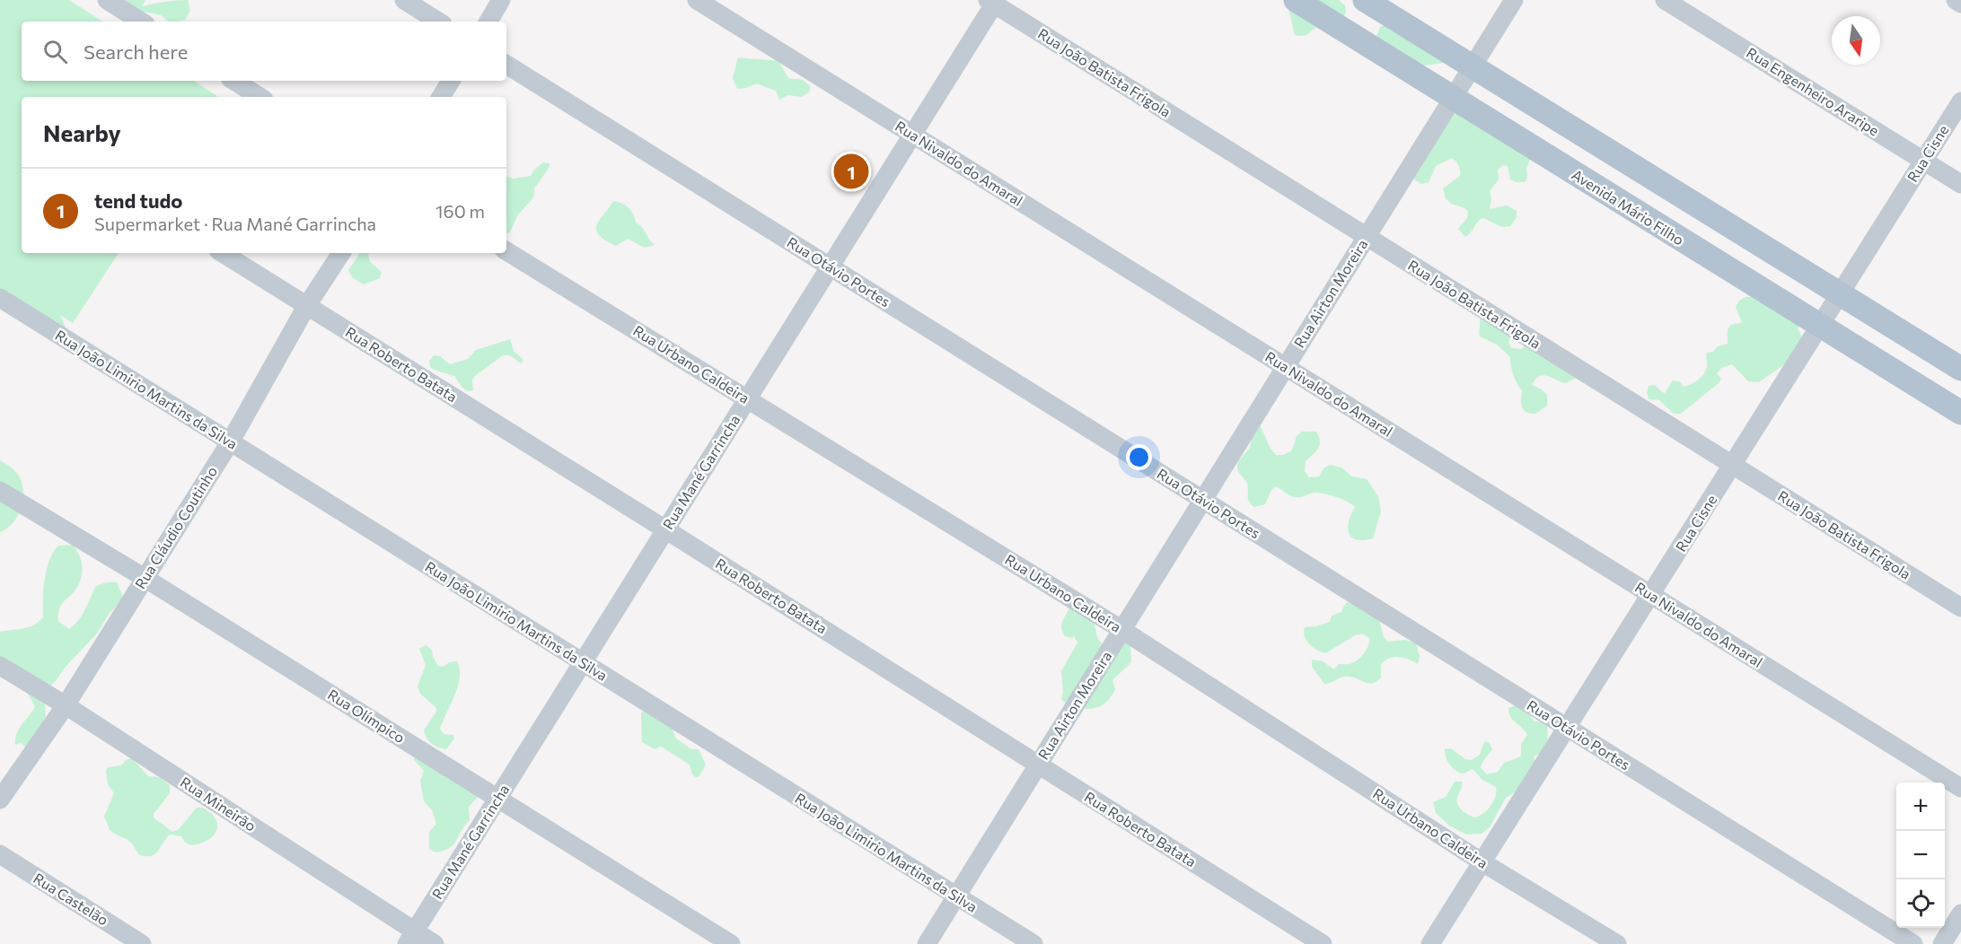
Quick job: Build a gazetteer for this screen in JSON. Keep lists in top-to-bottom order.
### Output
{
  "streets": {
    "main road": ["Avenida Mário Filho"],
    "street": [
      "Rua João Batista Frigola",
      "Rua Engenheiro Araripe",
      "Rua Cisne",
      "Rua Nivaldo do Amaral",
      "Rua Otávio Portes",
      "Rua Airton Moreira",
      "Rua Roberto Batata",
      "Rua Urbano Caldeira",
      "Rua João Limirio Martins da Silva",
      "Rua Mané Garrincha",
      "Rua Cláudio Coutinho",
      "Rua Olímpico",
      "Rua Mineirão",
      "Rua Castelão"
    ]
  },
  "crossings": [
    ["Rua João Batista Frigola", "Rua Cisne"],
    ["Rua João Batista Frigola", "Rua Airton Moreira"],
    ["Rua João Batista Frigola", "Rua Mané Garrincha"],
    ["Rua Engenheiro Araripe", "Rua Cisne"],
    ["Rua Cisne", "Rua Nivaldo do Amaral"],
    ["Rua Cisne", "Avenida Mário Filho"],
    ["Rua Cisne", "Rua Otávio Portes"],
    ["Rua Cisne", "Rua Urbano Caldeira"],
    ["Rua Nivaldo do Amaral", "Rua Airton Moreira"],
    ["Rua Nivaldo do Amaral", "Rua Mané Garrincha"],
    ["Avenida Mário Filho", "Rua Airton Moreira"],
    ["Rua Otávio Portes", "Rua Airton Moreira"],
    ["Rua Otávio Portes", "Rua Mané Garrincha"],
    ["Rua Airton Moreira", "Rua Roberto Batata"],
    ["Rua Airton Moreira", "Rua Urbano Caldeira"],
    ["Rua Airton Moreira", "Rua João Limirio Martins da Silva"],
    ["Rua Roberto Batata", "Rua Mané Garrincha"],
    ["Rua Roberto Batata", "Rua Cláudio Coutinho"],
    ["Rua Urbano Caldeira", "Rua Mané Garrincha"],
    ["Rua João Limirio Martins da Silva", "Rua Mané Garrincha"],
    ["Rua João Limirio Martins da Silva", "Rua Cláudio Coutinho"],
    ["Rua Mané Garrincha", "Rua Olímpico"],
    ["Rua Mané Garrincha", "Rua Mineirão"],
    ["Rua Cláudio Coutinho", "Rua Olímpico"],
    ["Rua Cláudio Coutinho", "Rua Mineirão"]
  ],
  "north": "bottom",
  "page": {
    "search": "Search here",
    "heading": "Nearby",
    "pins": "1",
    "list": [
      {
        "mark": "1",
        "name": "tend tudo",
        "note": "Supermarket · Rua Mané Garrincha",
        "value": "160 m"
      }
    ],
    "map_buttons": ["+", "−"]
  }
}
